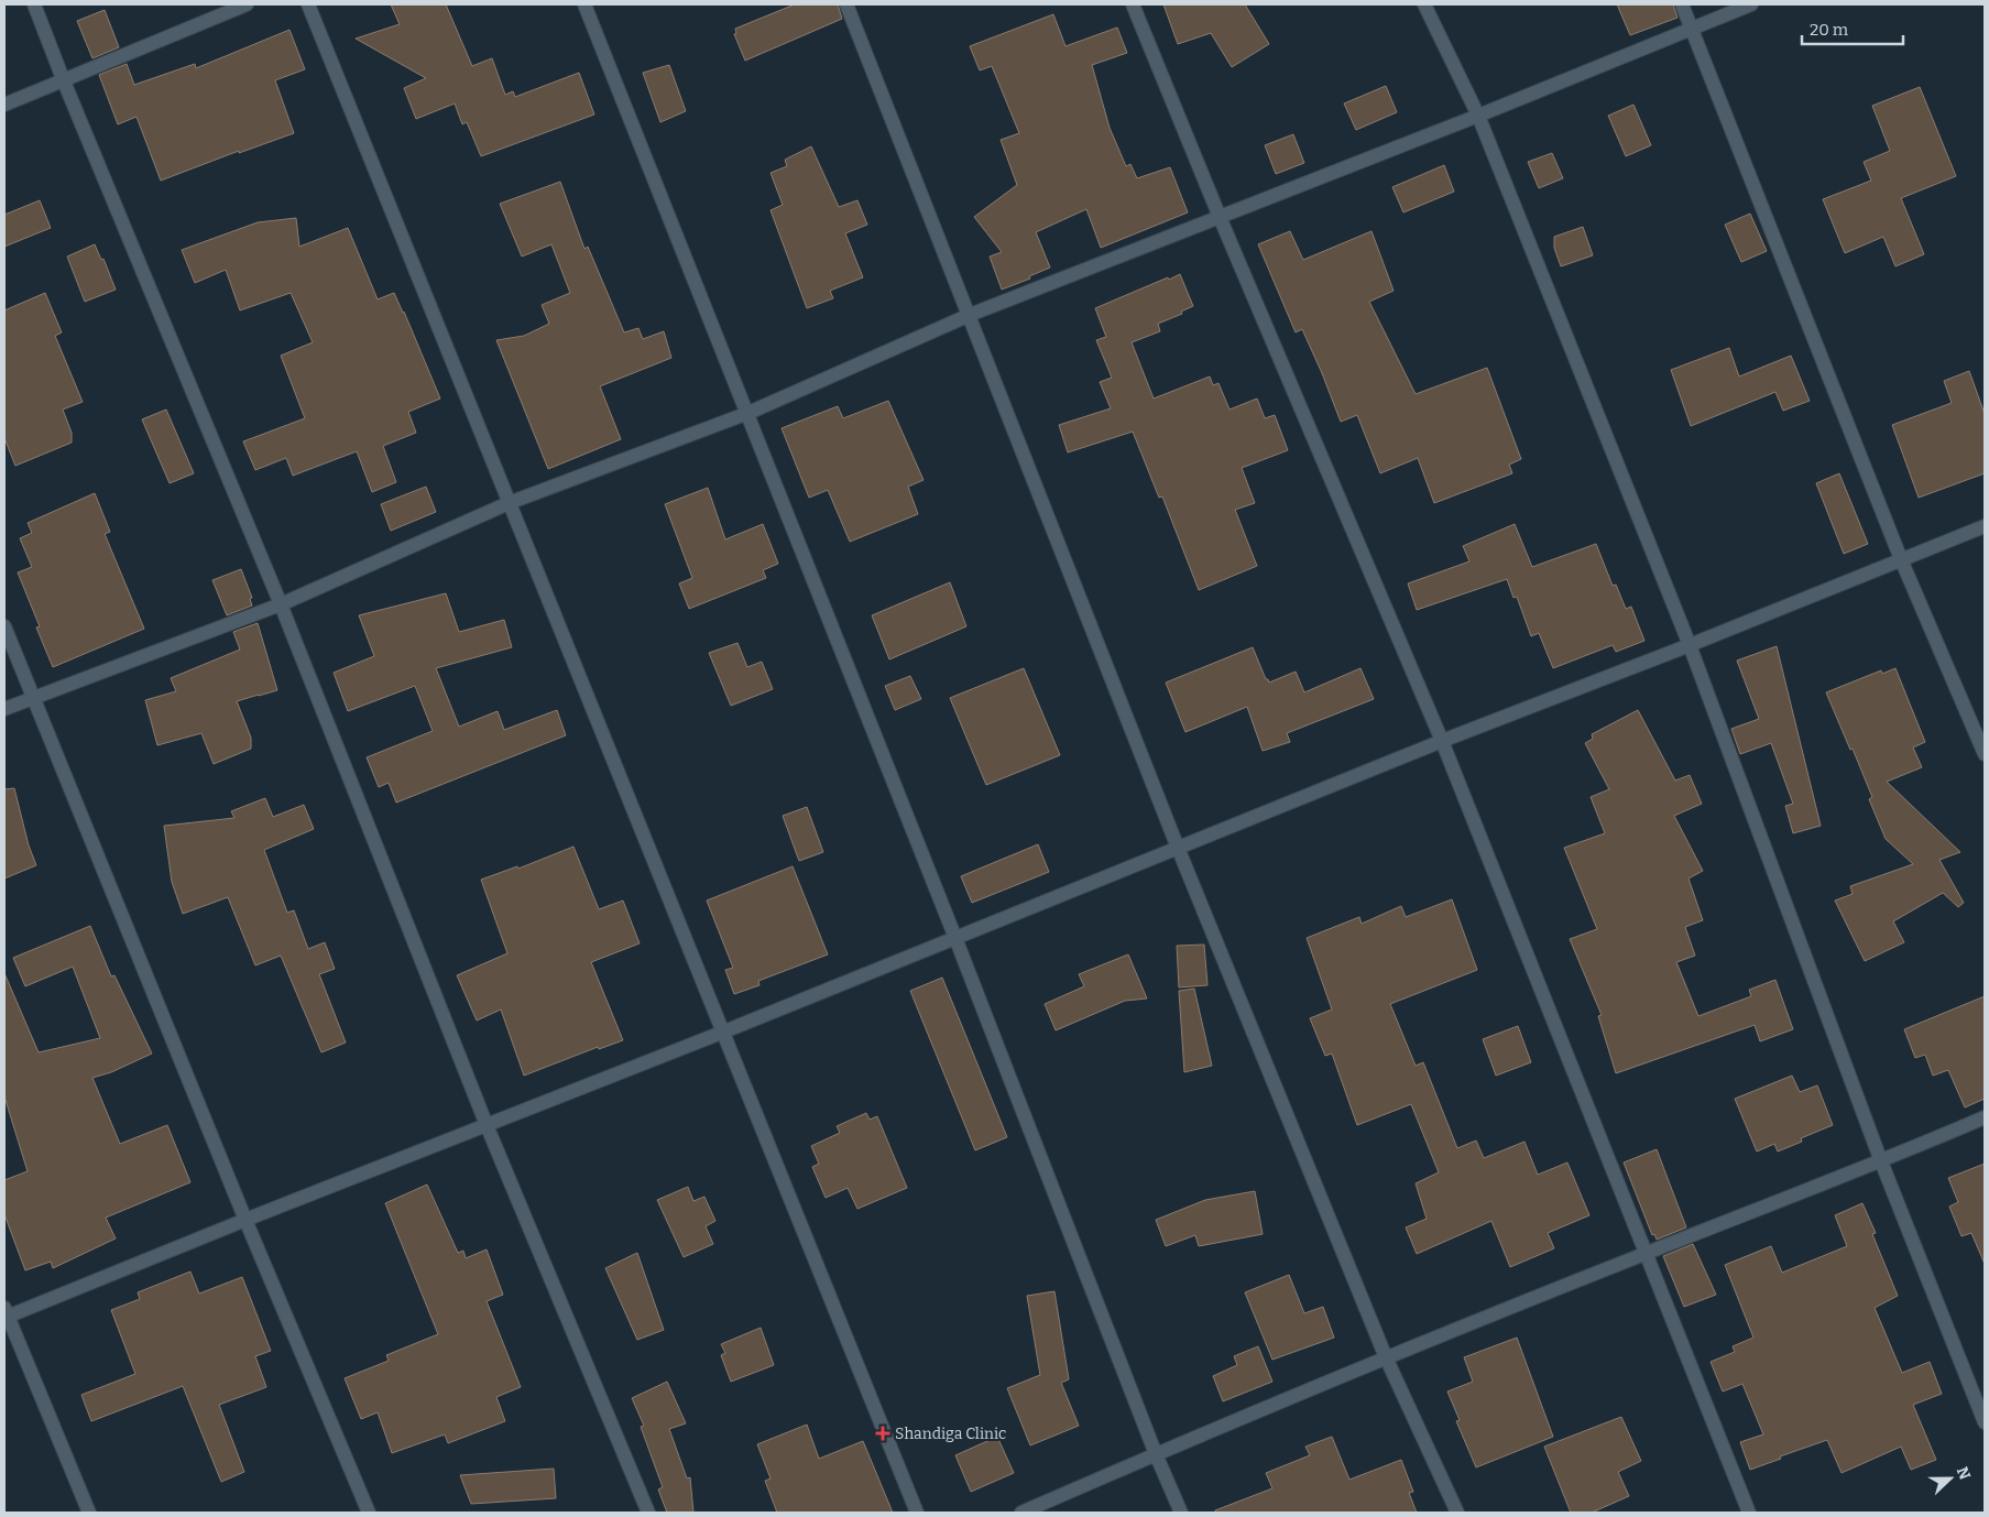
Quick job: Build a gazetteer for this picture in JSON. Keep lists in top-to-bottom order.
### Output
{
  "places": {
    "health": ["Shandiga Clinic"]
  },
  "scale_bar": "20 m",
  "north": "right"
}
